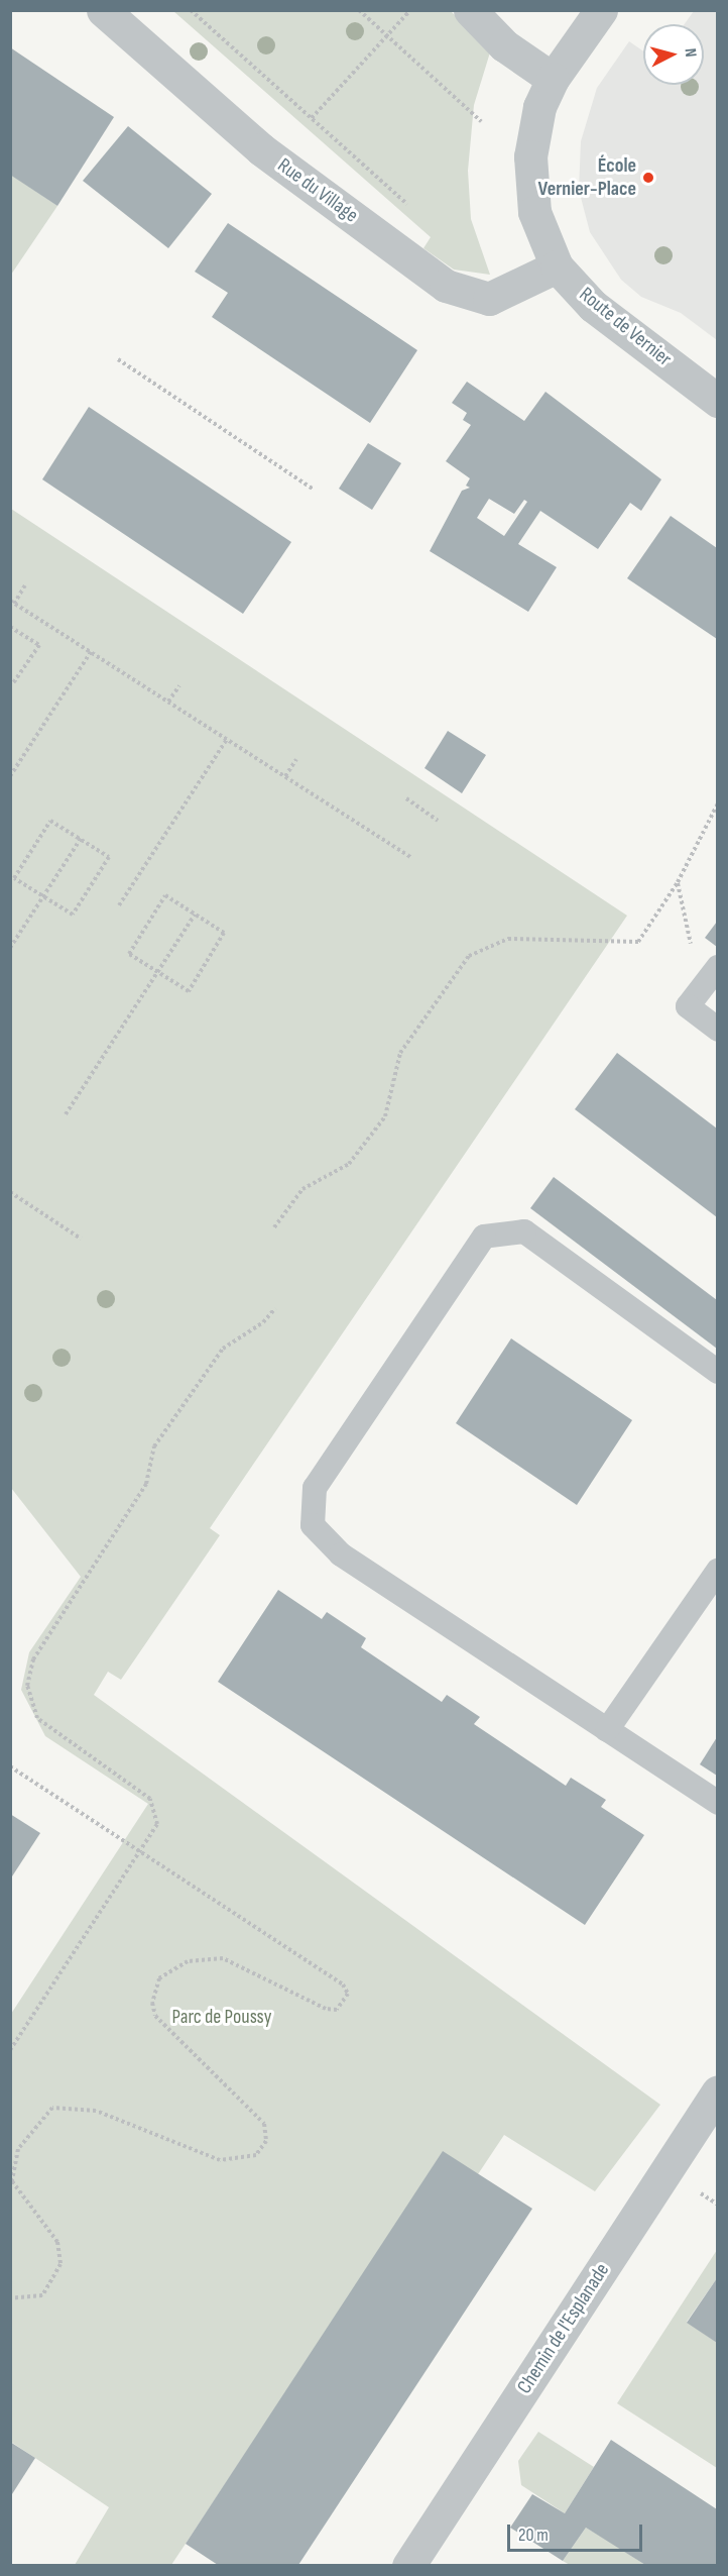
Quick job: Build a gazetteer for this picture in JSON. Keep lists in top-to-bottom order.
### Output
{
  "streets": {
    "street": ["Rue du Village", "Route de Vernier", "Chemin de l'Esplanade"]
  },
  "crossings": [
    ["Rue du Village", "Route de Vernier"]
  ],
  "parks": ["Parc de Poussy"],
  "places": ["École Vernier-Place"],
  "scale_bar": "20 m",
  "north": "right"
}
